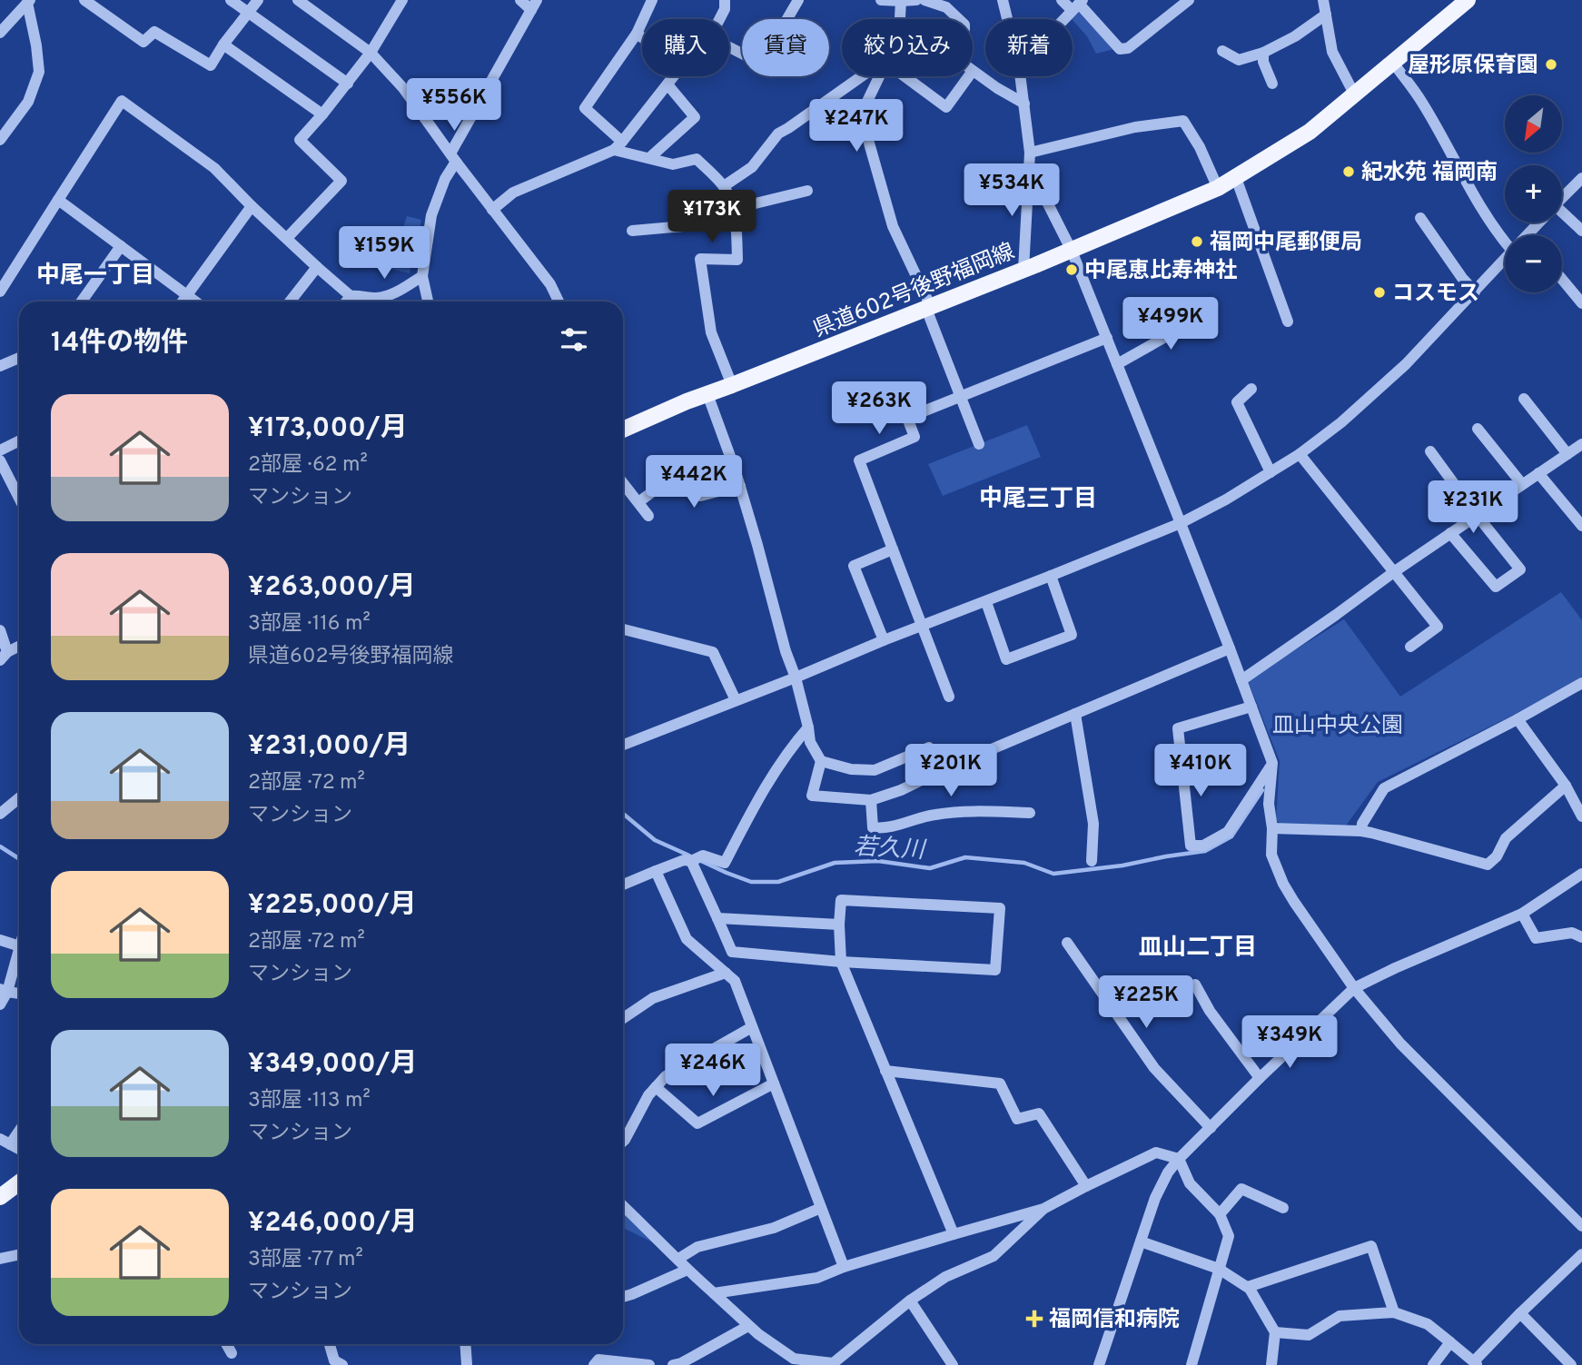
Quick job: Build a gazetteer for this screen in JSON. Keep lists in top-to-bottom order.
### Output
{
  "streets": {
    "main road": ["県道602号後野福岡線"]
  },
  "districts": ["中尾一丁目", "中尾三丁目", "皿山二丁目"],
  "water": ["若久川"],
  "parks": ["皿山中央公園"],
  "places": {
    "other": [
      "屋形原保育園",
      "紀水苑 福岡南",
      "福岡中尾郵便局",
      "中尾恵比寿神社",
      "コスモス"
    ],
    "health": ["福岡信和病院"]
  },
  "north": "bottom left",
  "page": {
    "chip": [
      "購入",
      "賃貸",
      "絞り込み",
      "新着"
    ],
    "price": [
      "¥556K",
      "¥247K",
      "¥534K",
      "¥173K",
      "¥159K",
      "¥499K",
      "¥263K",
      "¥442K",
      "¥231K",
      "¥201K",
      "¥410K",
      "¥225K",
      "¥349K",
      "¥246K"
    ],
    "map_buttons": ["+", "−"],
    "heading": "14件の物件",
    "list": [
      {
        "name": "¥173,000/月",
        "note": "2部屋 · 62 m² · マンション"
      },
      {
        "name": "¥263,000/月",
        "note": "3部屋 · 116 m² · 県道602号後野福岡線"
      },
      {
        "name": "¥231,000/月",
        "note": "2部屋 · 72 m² · マンション"
      },
      {
        "name": "¥225,000/月",
        "note": "2部屋 · 72 m² · マンション"
      },
      {
        "name": "¥349,000/月",
        "note": "3部屋 · 113 m² · マンション"
      },
      {
        "name": "¥246,000/月",
        "note": "3部屋 · 77 m² · マンション"
      }
    ]
  }
}
